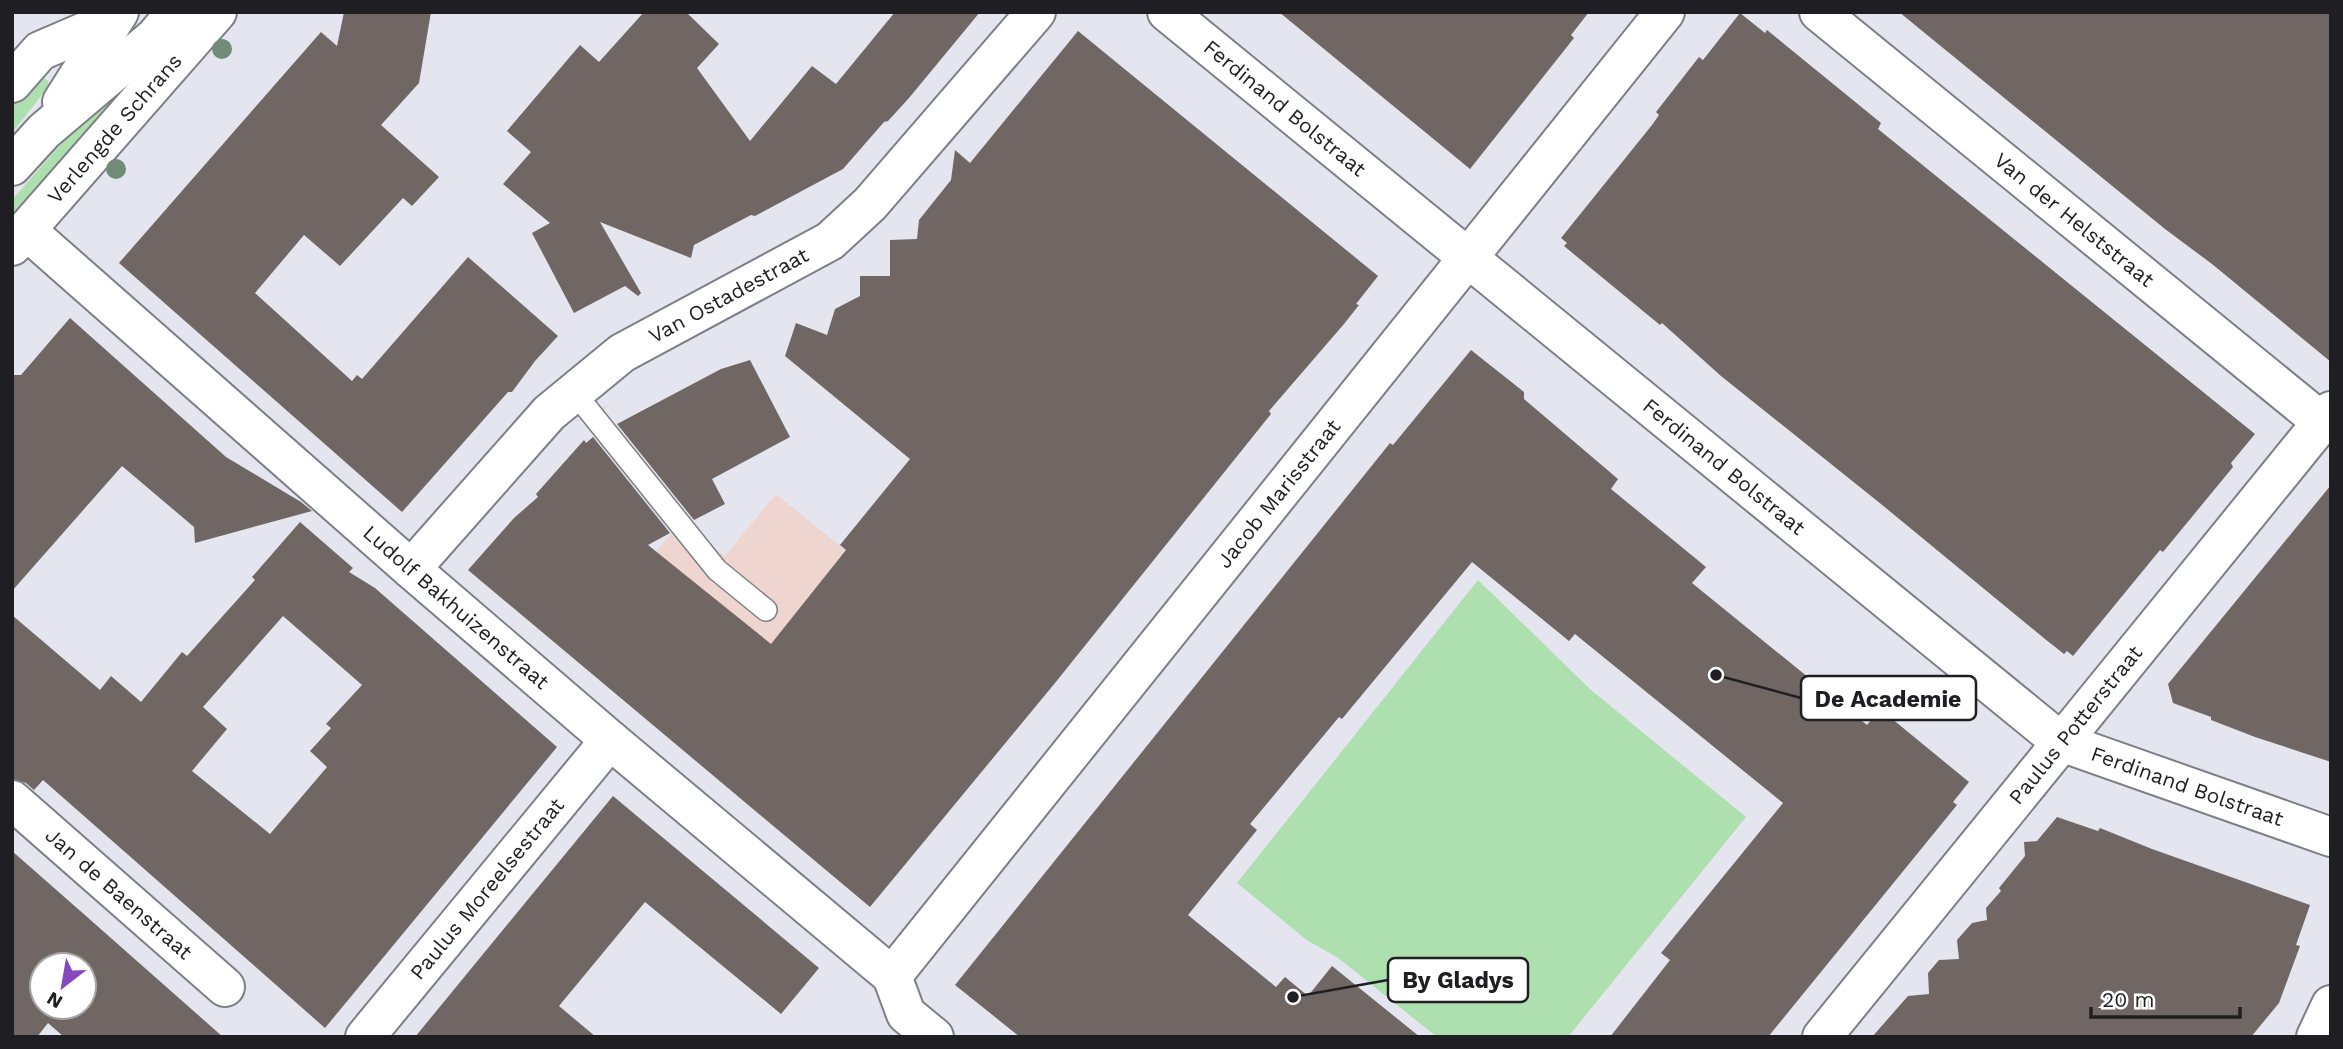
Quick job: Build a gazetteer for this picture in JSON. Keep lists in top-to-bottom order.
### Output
{
  "streets": {
    "street": [
      "Ferdinand Bolstraat",
      "Verlengde Schrans",
      "Van der Helststraat",
      "Van Ostadestraat",
      "Jacob Marisstraat",
      "Ludolf Bakhuizenstraat",
      "Paulus Potterstraat",
      "Paulus Moreelsestraat",
      "Jan de Baenstraat"
    ]
  },
  "crossings": [
    ["Ferdinand Bolstraat", "Jacob Marisstraat"],
    ["Ferdinand Bolstraat", "Paulus Potterstraat"],
    ["Verlengde Schrans", "Ludolf Bakhuizenstraat"],
    ["Van der Helststraat", "Paulus Potterstraat"],
    ["Van Ostadestraat", "Ludolf Bakhuizenstraat"],
    ["Jacob Marisstraat", "Ludolf Bakhuizenstraat"],
    ["Ludolf Bakhuizenstraat", "Paulus Moreelsestraat"]
  ],
  "places": ["De Academie", "By Gladys"],
  "scale_bar": "20 m",
  "north": "bottom left"
}
